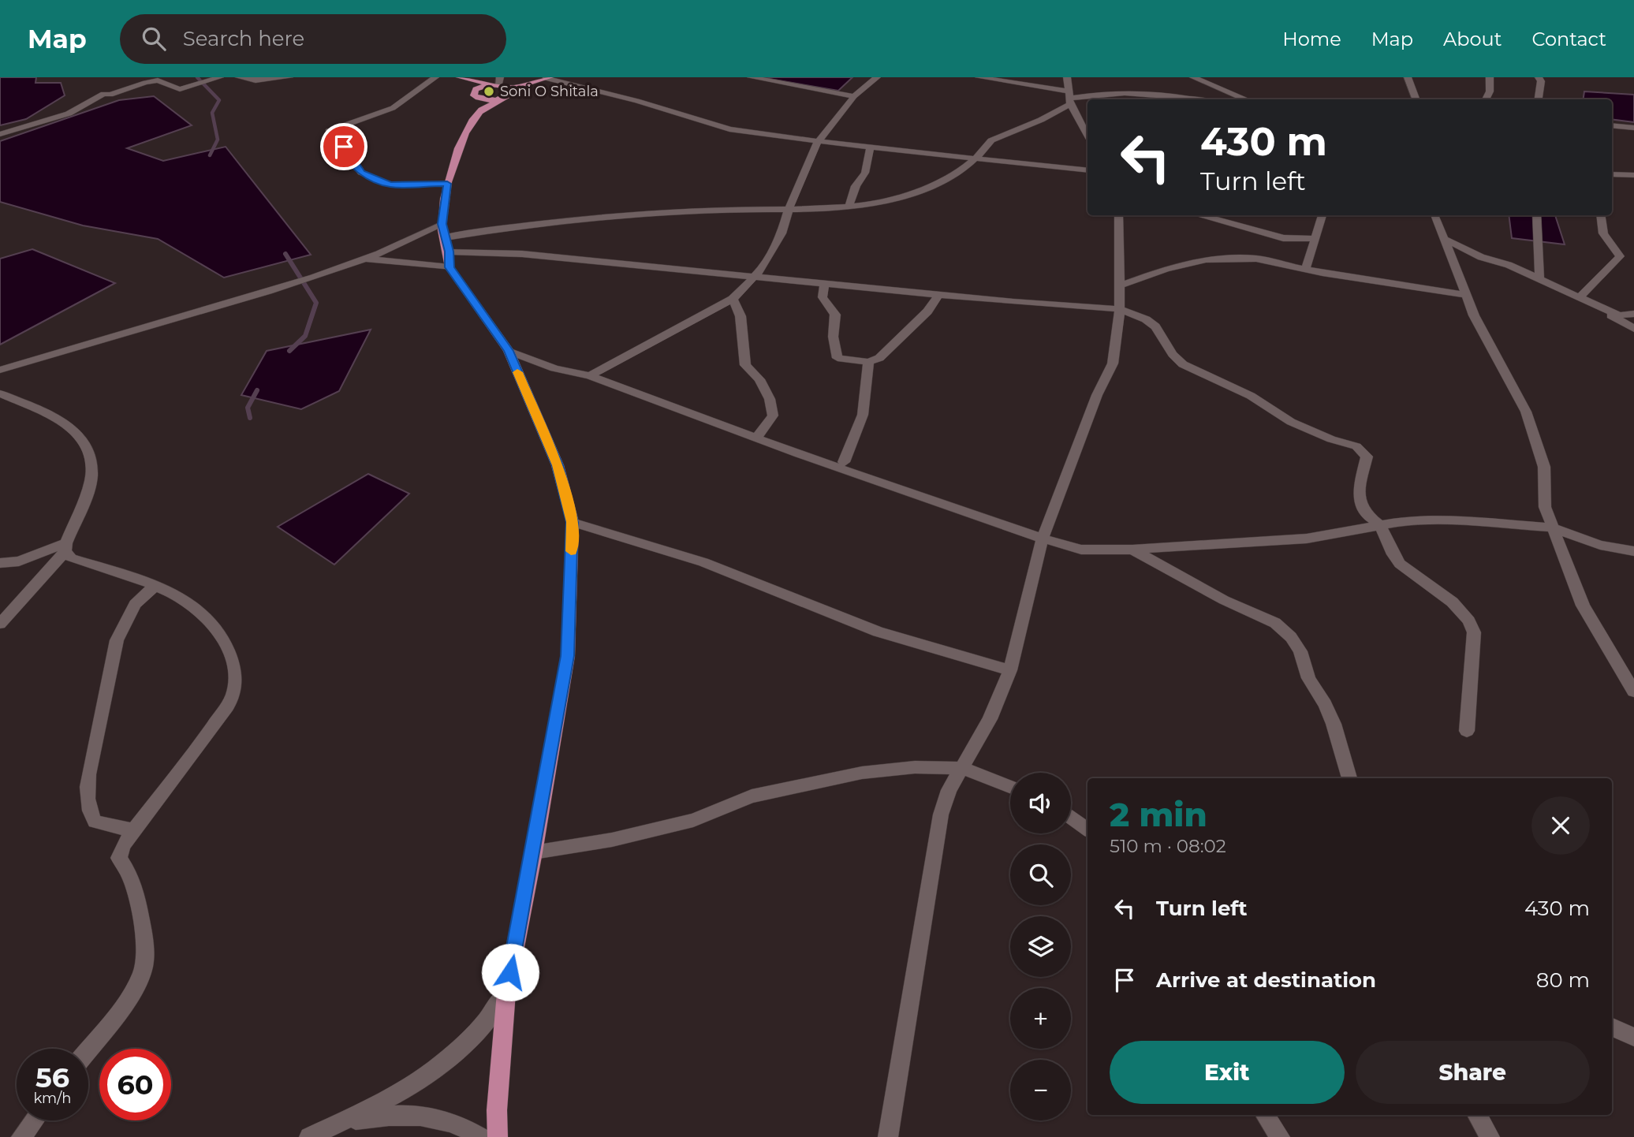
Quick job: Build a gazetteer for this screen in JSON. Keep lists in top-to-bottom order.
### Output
{
  "places": ["Soni O Shitala"],
  "page": {
    "header": "Map",
    "search": "Search here",
    "nav": [
      "Home",
      "Map",
      "About",
      "Contact"
    ],
    "turn": ["430 m", "Turn left"],
    "map_buttons": ["+", "−"],
    "heading": ["2 min", "510 m · 08:02"],
    "list": [
      {
        "name": "Turn left",
        "value": "430 m"
      },
      {
        "name": "Arrive at destination",
        "value": "80 m"
      }
    ],
    "buttons": ["Exit", "Share"],
    "speed": "56 km/h",
    "limit": "60"
  }
}
